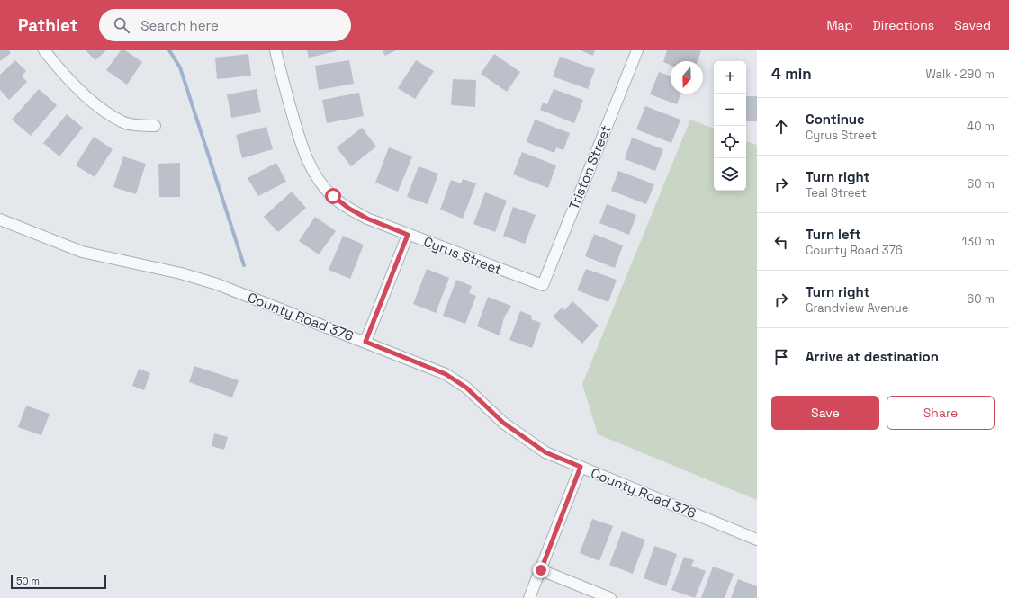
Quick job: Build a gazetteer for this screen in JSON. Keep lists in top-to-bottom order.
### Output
{
  "streets": {
    "street": ["Triston Street", "Cyrus Street", "County Road 376"]
  },
  "crossings": [
    ["Triston Street", "Cyrus Street"]
  ],
  "scale_bar": "50 m",
  "north": "bottom",
  "page": {
    "header": "Pathlet",
    "search": "Search here",
    "nav": ["Map", "Directions", "Saved"],
    "heading": ["4 min", "Walk · 290 m"],
    "map_buttons": ["+", "−"],
    "list": [
      ["Continue", "Cyrus Street", "40 m"],
      ["Turn right", "Teal Street", "60 m"],
      ["Turn left", "County Road 376", "130 m"],
      ["Turn right", "Grandview Avenue", "60 m"],
      "Arrive at destination"
    ],
    "buttons": ["Save", "Share"],
    "scale": "50 m"
  }
}
